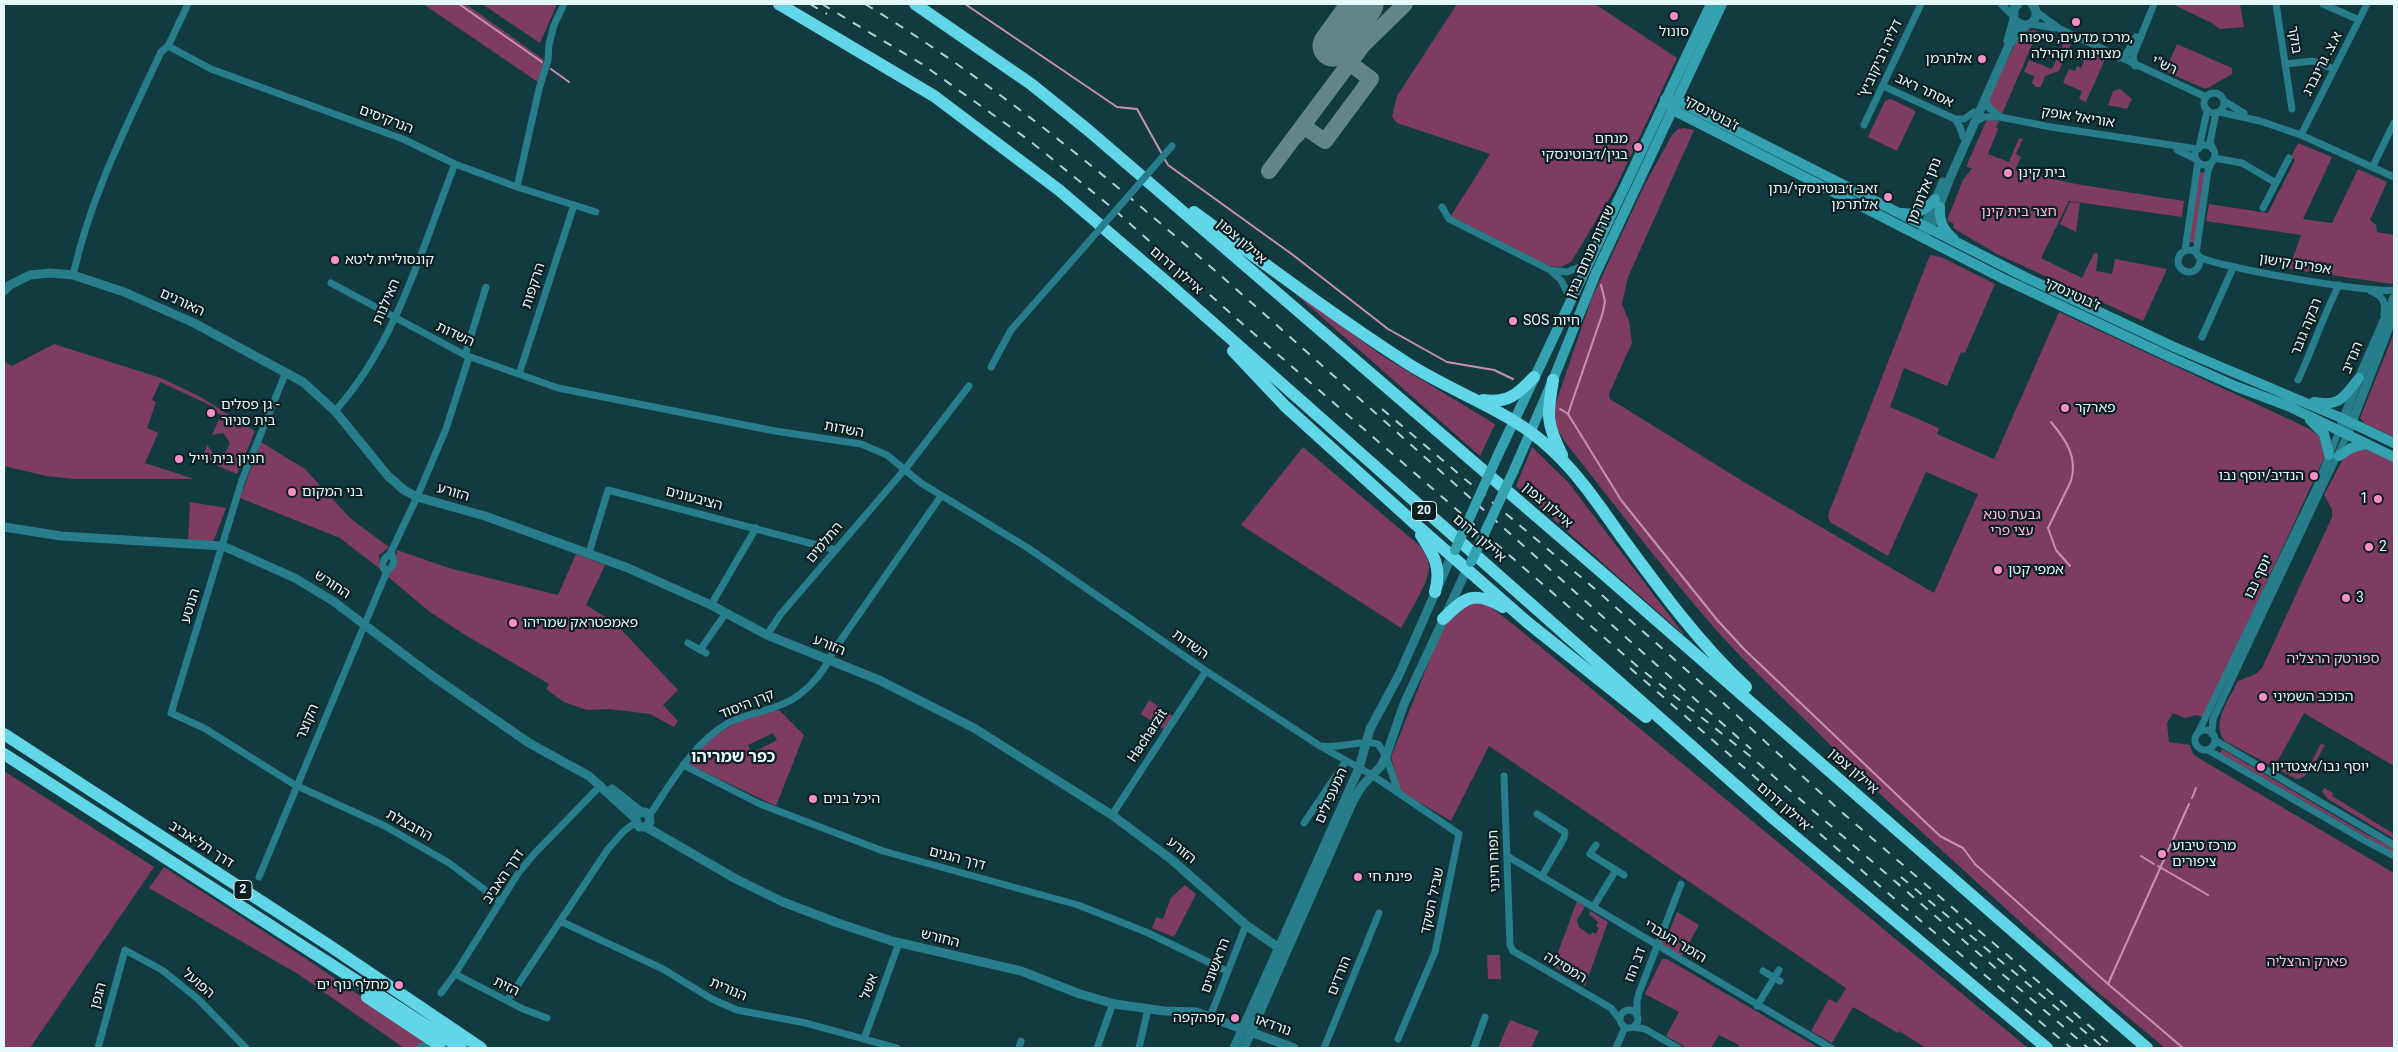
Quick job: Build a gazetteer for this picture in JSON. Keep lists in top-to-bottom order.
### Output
{
  "streets": {
    "highway": [
      "איילון צפון",
      "איילון דרום",
      "20",
      "דרך תל-אביב",
      "2"
    ],
    "main road": ["ז'בוטינסקי", "שדרות מנחם בגין"],
    "street": [
      "בוקר",
      "'דליה רביקוביץ",
      "א.צ. גרינברג",
      "רש\"י",
      "אסתר ראב",
      "אוריאל אופק",
      "הנרקיסים",
      "נתן אלתרמן",
      "אפרים קישון",
      "הרקפות",
      "האילנות",
      "האורנים",
      "רבקה גובר",
      "השדות",
      "הנדיב",
      "הזורע",
      "הציבעונים",
      "התלמים",
      "יוסף נבו",
      "החורש",
      "הנוטע",
      "קרן היסוד",
      "הקוצר",
      "Hacharzit",
      "המעפילים",
      "החבצלת",
      "דרך הגנים",
      "תפוח חינני",
      "דרך האביב",
      "שביל השקד",
      "הזמר העברי",
      "דב הוז",
      "הראשונים",
      "המסילה",
      "הורדים",
      "הפועל",
      "הזית",
      "אשל",
      "הנורית",
      "הגפן",
      "נורדאו"
    ]
  },
  "crossings": [
    ["'דליה רביקוביץ", "אסתר ראב"],
    ["רש\"י", "נתן אלתרמן"],
    ["אסתר ראב", "נתן אלתרמן"],
    ["ז'בוטינסקי", "נתן אלתרמן"],
    ["ז'בוטינסקי", "שדרות מנחם בגין"],
    ["ז'בוטינסקי", "הנדיב"],
    ["ז'בוטינסקי", "יוסף נבו"],
    ["אוריאל אופק", "נתן אלתרמן"],
    ["הנרקיסים", "הרקפות"],
    ["הנרקיסים", "האילנות"],
    ["שדרות מנחם בגין", "המעפילים"],
    ["אפרים קישון", "רבקה גובר"],
    ["הרקפות", "השדות"],
    ["האילנות", "האורנים"],
    ["האילנות", "השדות"],
    ["האילנות", "הזורע"],
    ["האורנים", "הזורע"],
    ["האורנים", "הנוטע"],
    ["השדות", "התלמים"],
    ["השדות", "קרן היסוד"],
    ["השדות", "Hacharzit"],
    ["השדות", "המעפילים"],
    ["השדות", "שביל השקד"],
    ["הנדיב", "יוסף נבו"],
    ["הזורע", "הציבעונים"],
    ["הזורע", "התלמים"],
    ["הזורע", "קרן היסוד"],
    ["הזורע", "הקוצר"],
    ["הזורע", "Hacharzit"],
    ["הזורע", "המעפילים"],
    ["הזורע", "הראשונים"],
    ["הציבעונים", "התלמים"],
    ["החורש", "הנוטע"],
    ["החורש", "קרן היסוד"],
    ["החורש", "הקוצר"],
    ["החורש", "המעפילים"],
    ["החורש", "דרך האביב"],
    ["החורש", "הראשונים"],
    ["החורש", "אשל"],
    ["החורש", "נורדאו"],
    ["הנוטע", "הקוצר"],
    ["הנוטע", "החבצלת"],
    ["קרן היסוד", "דרך הגנים"],
    ["קרן היסוד", "הזית"],
    ["קרן היסוד", "הנורית"],
    ["הקוצר", "החבצלת"],
    ["המעפילים", "שביל השקד"],
    ["המעפילים", "נורדאו"],
    ["החבצלת", "דרך האביב"],
    ["דרך הגנים", "הראשונים"],
    ["תפוח חינני", "הזמר העברי"],
    ["תפוח חינני", "המסילה"],
    ["דרך האביב", "הזית"],
    ["הזמר העברי", "דב הוז"],
    ["דב הוז", "המסילה"],
    ["הפועל", "הגפן"],
    ["אשל", "הנורית"]
  ],
  "districts": ["כפר שמריהו"],
  "parks": [
    "חצר בית קינן",
    "גבעת טנא עצי פרי",
    "ספורטק הרצליה",
    "פארק הרצליה"
  ],
  "places": [
    "סונול",
    "מרכז מדעים, טיפוח, מצוינות וקהילה",
    "אלתרמן",
    "מנחם בגין/ז׳בוטינסקי",
    "בית קינן",
    "זאב ז׳בוטינסקי/נתן אלתרמן",
    "קונסוליית ליטא",
    "SOS חיות",
    "פארקר",
    "גן פסלים - בית סניור",
    "חניון בית וייל",
    "הנדיב/יוסף נבו",
    "בני המקום",
    "1",
    "2",
    "אמפי קטן",
    "3",
    "פאמפטראק שמריהו",
    "הכוכב השמיני",
    "יוסף נבו/אצטדיון",
    "היכל בנים",
    "מרכז טיבוע ציפורים",
    "פינת חי",
    "מחלף נוף ים",
    "קפהקפה"
  ]
}
